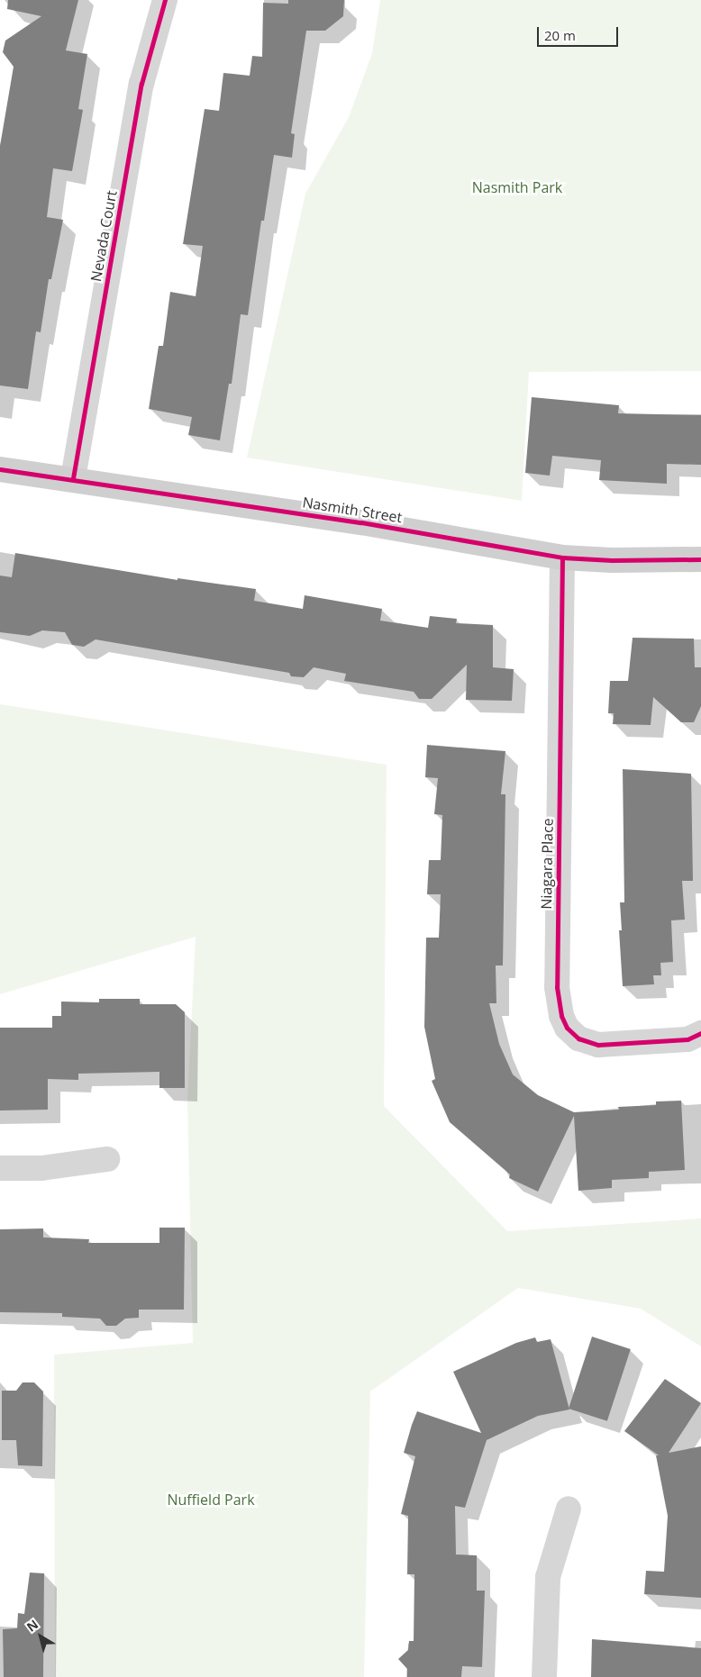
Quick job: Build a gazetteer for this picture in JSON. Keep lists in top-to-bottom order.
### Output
{
  "streets": {
    "street": ["Nevada Court", "Nasmith Street", "Niagara Place"]
  },
  "crossings": [
    ["Nevada Court", "Nasmith Street"],
    ["Nasmith Street", "Niagara Place"]
  ],
  "parks": ["Nasmith Park", "Nuffield Park"],
  "scale_bar": "20 m",
  "north": "top left"
}
